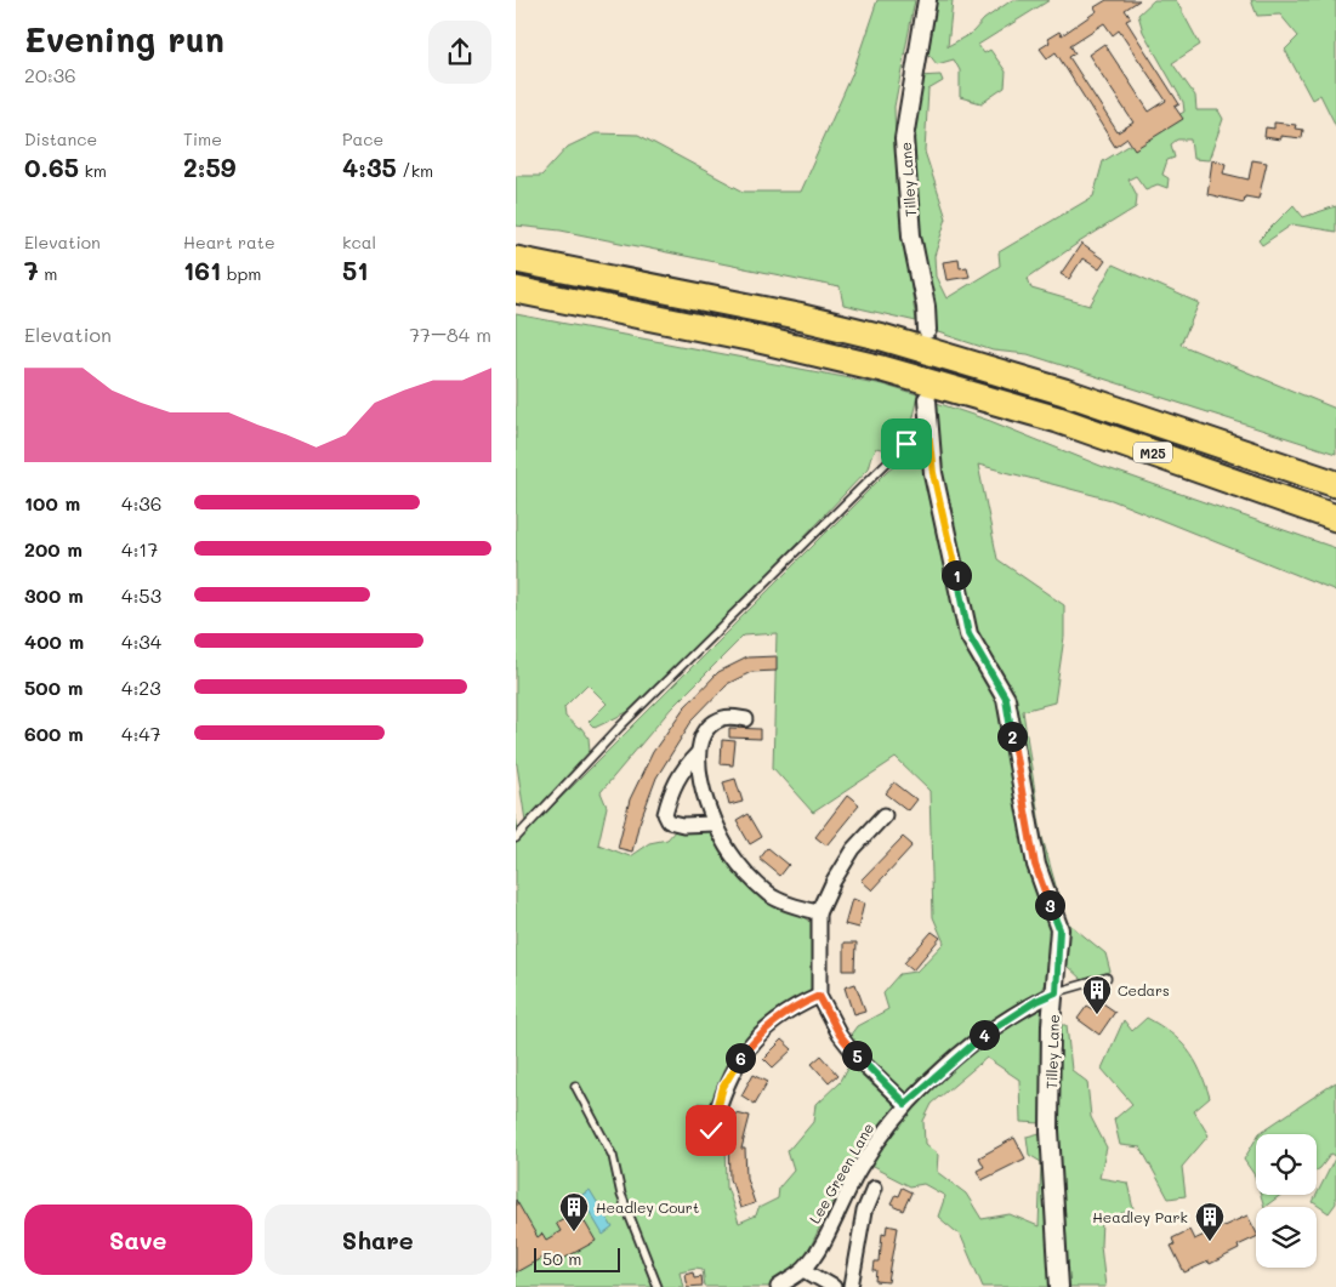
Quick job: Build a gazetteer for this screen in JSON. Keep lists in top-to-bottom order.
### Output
{
  "streets": {
    "highway": ["M25"],
    "street": ["Tilley Lane", "Lee Green Lane"]
  },
  "crossings": [
    ["Tilley Lane", "Lee Green Lane"]
  ],
  "places": {
    "building": ["Cedars", "Headley Court", "Headley Park"]
  },
  "scale_bar": "50 m",
  "page": {
    "heading": ["Evening run", "20:36"],
    "stats": [
      ["Distance", "0.65 km"],
      ["Time", "2:59"],
      ["Pace", "4:35 /km"],
      ["Elevation", "7 m"],
      ["Heart rate", "161 bpm"],
      ["kcal", "51"]
    ],
    "chart": ["Elevation", "77–84 m"],
    "list": [
      {
        "name": "100 m",
        "note": "4:36"
      },
      {
        "name": "200 m",
        "note": "4:17"
      },
      {
        "name": "300 m",
        "note": "4:53"
      },
      {
        "name": "400 m",
        "note": "4:34"
      },
      {
        "name": "500 m",
        "note": "4:23"
      },
      {
        "name": "600 m",
        "note": "4:47"
      }
    ],
    "pins": [
      "1",
      "2",
      "3",
      "4",
      "5",
      "6"
    ],
    "buttons": ["Save", "Share"],
    "scale": "50 m"
  }
}
